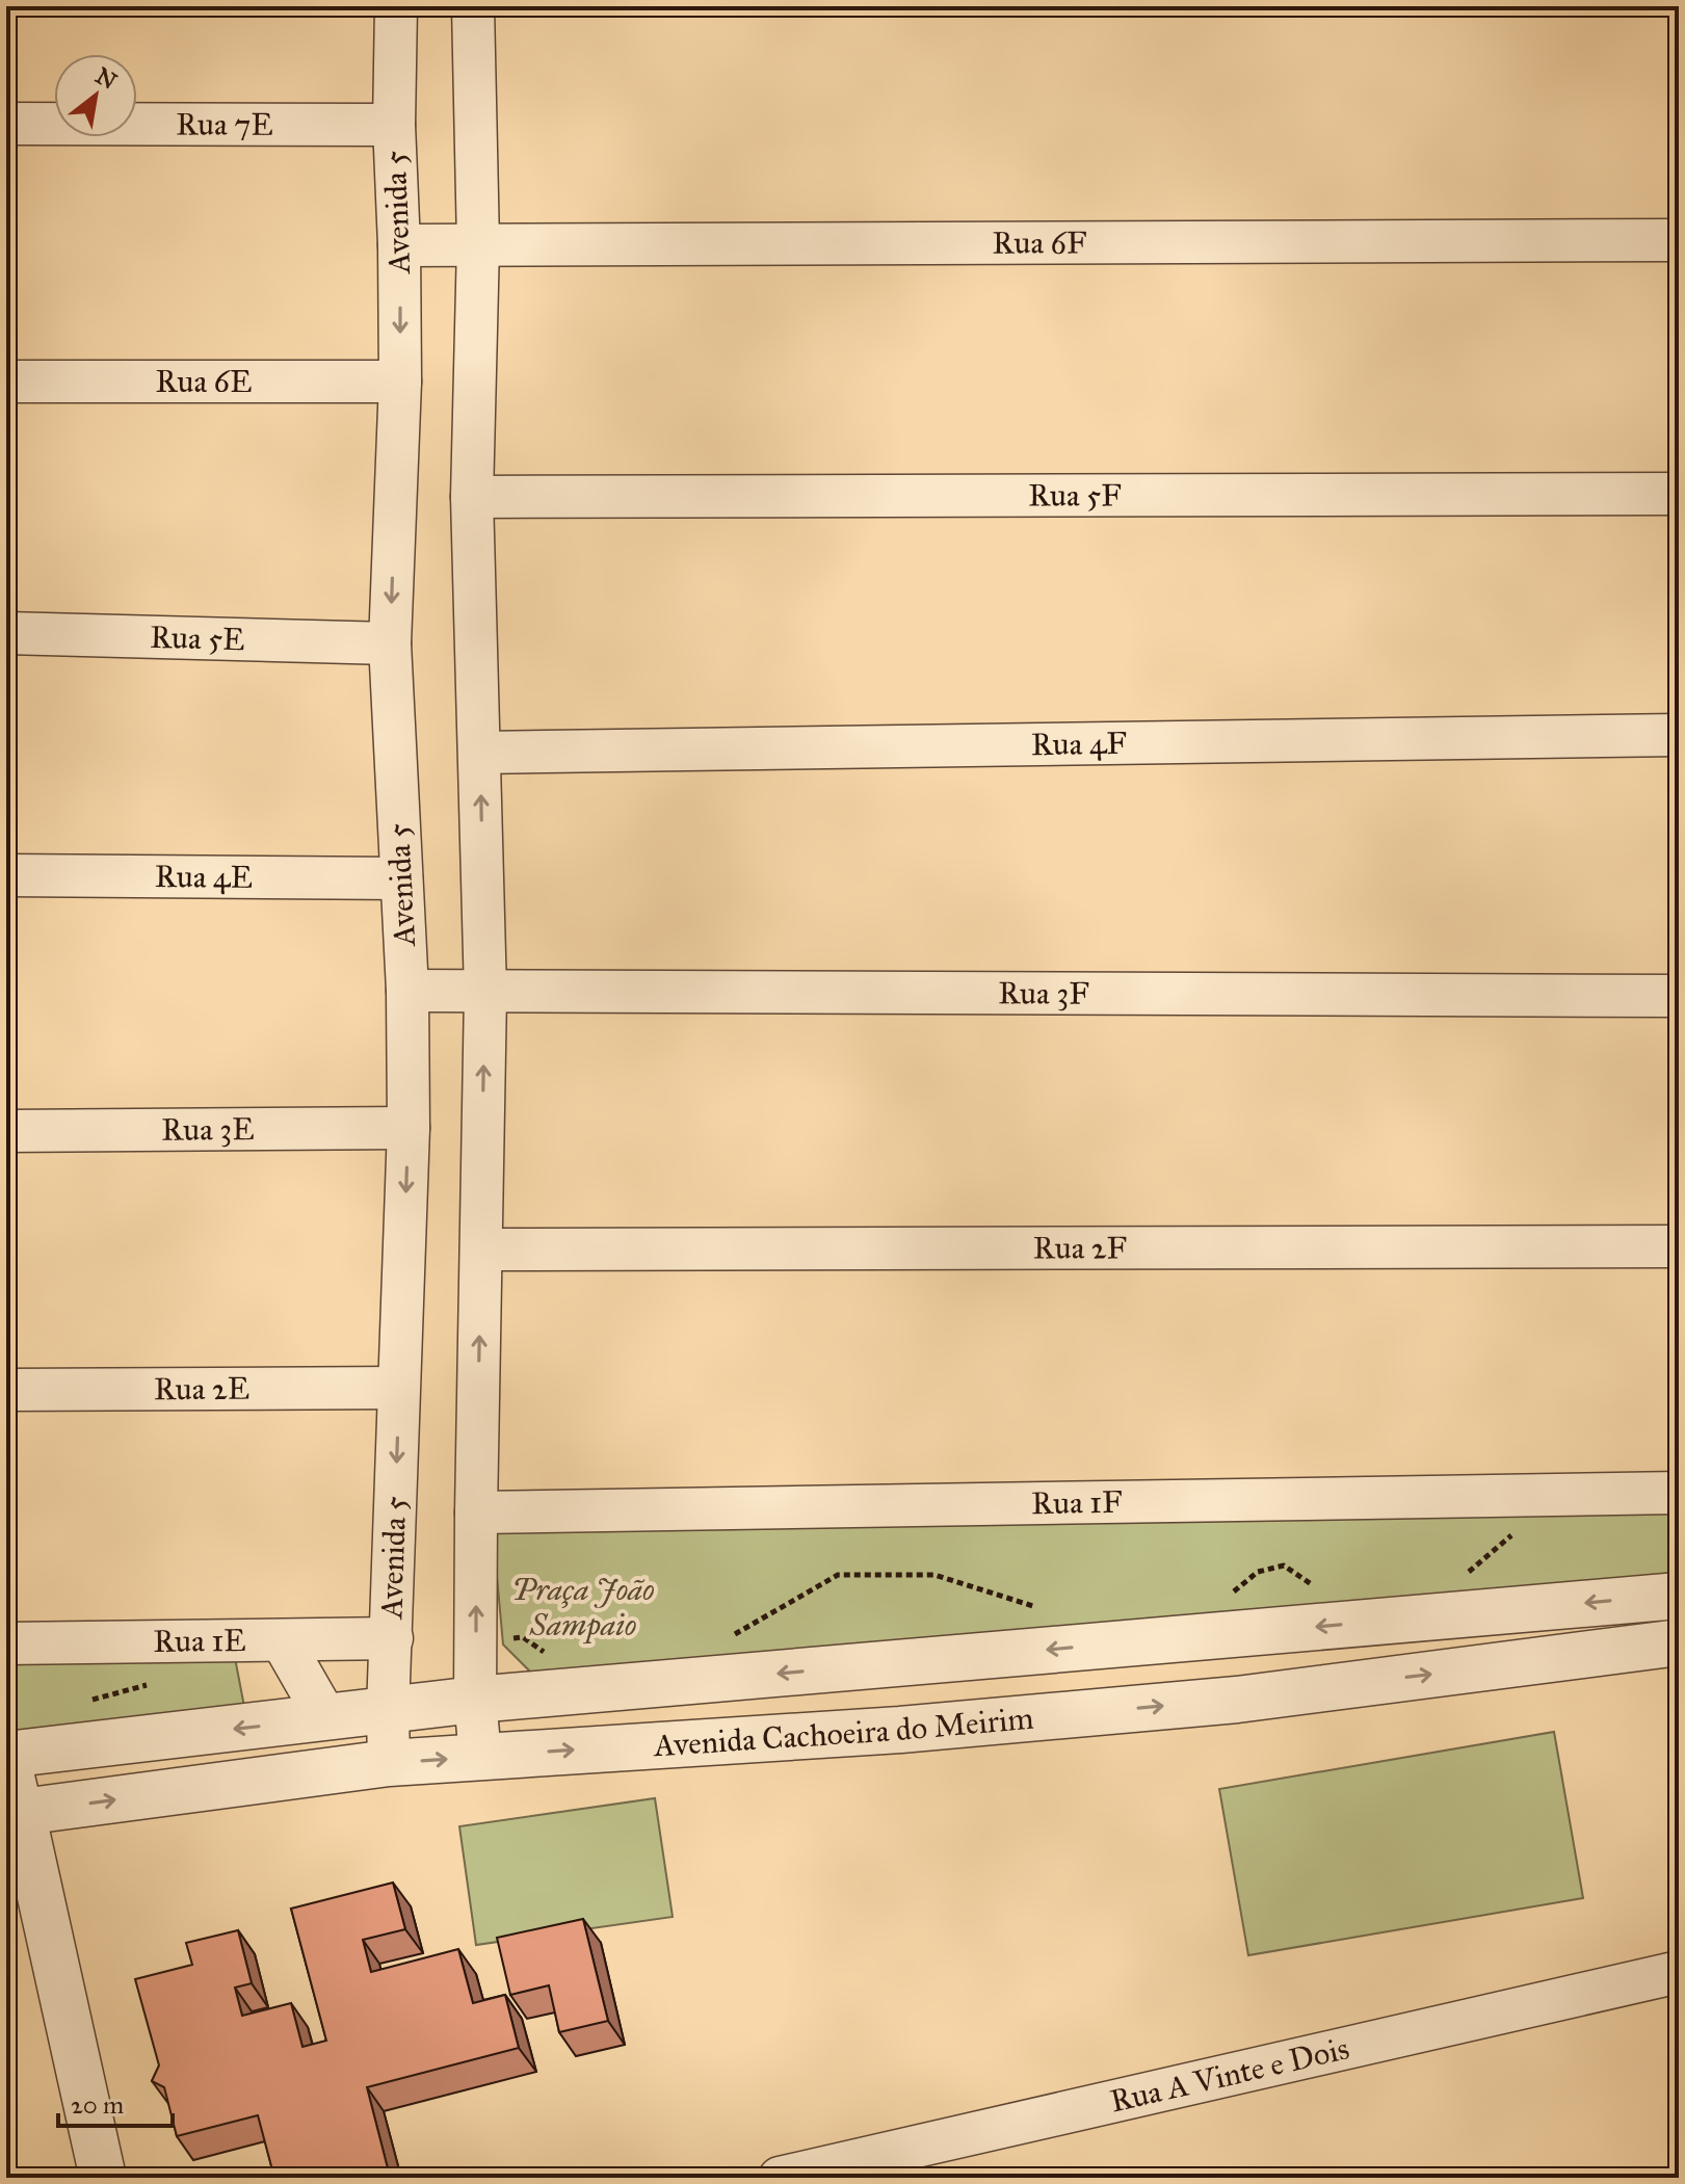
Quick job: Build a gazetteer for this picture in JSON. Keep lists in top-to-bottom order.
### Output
{
  "streets": {
    "street": [
      "Rua 7E",
      "Avenida 5",
      "Rua 6F",
      "Rua 6E",
      "Rua 5F",
      "Rua 5E",
      "Rua 4F",
      "Rua 4E",
      "Rua 3F",
      "Rua 3E",
      "Rua 2F",
      "Rua 2E",
      "Rua 1F",
      "Rua 1E",
      "Avenida Cachoeira do Meirim",
      "Rua A Vinte e Dois"
    ]
  },
  "crossings": [
    ["Rua 7E", "Avenida 5"],
    ["Avenida 5", "Rua 6F"],
    ["Avenida 5", "Rua 6E"],
    ["Avenida 5", "Rua 5E"],
    ["Avenida 5", "Rua 4E"],
    ["Avenida 5", "Rua 3F"],
    ["Avenida 5", "Rua 3E"],
    ["Avenida 5", "Rua 2E"],
    ["Avenida 5", "Rua 1E"],
    ["Avenida 5", "Avenida Cachoeira do Meirim"]
  ],
  "parks": ["Praça João Sampaio"],
  "scale_bar": "20 m",
  "north": "top right"
}
